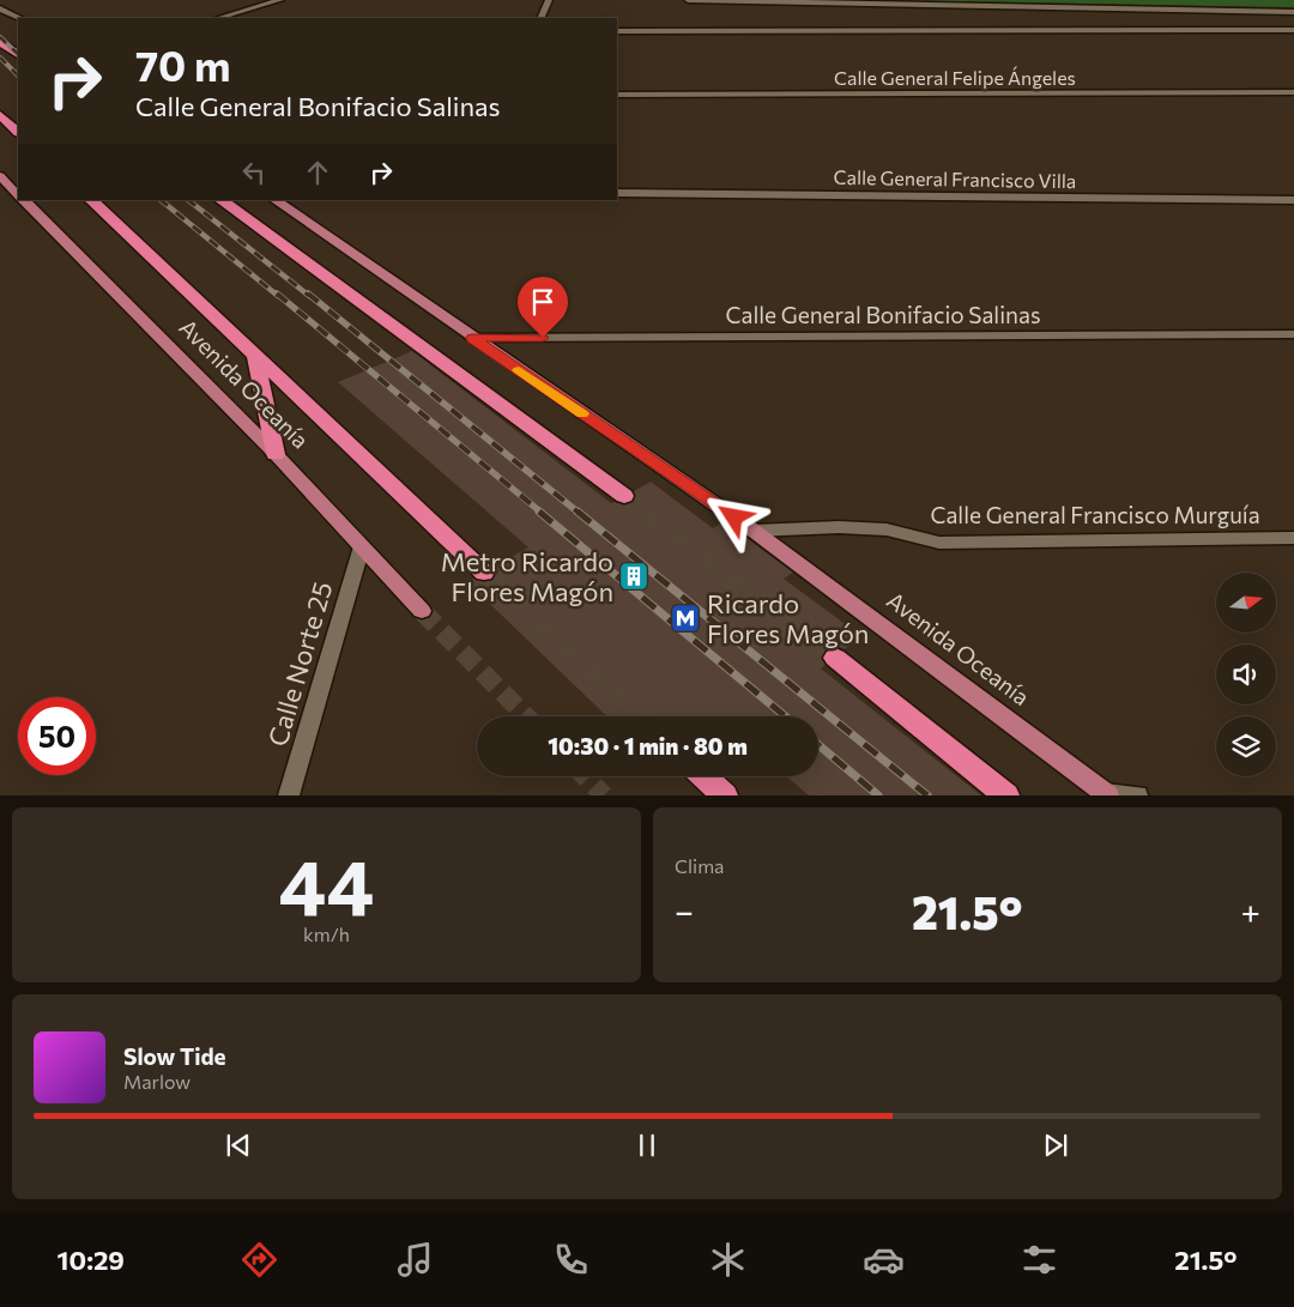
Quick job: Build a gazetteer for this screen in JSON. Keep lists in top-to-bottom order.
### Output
{
  "streets": {
    "highway": ["Avenida Oceanía"],
    "street": [
      "Calle General Felipe Ángeles",
      "Calle General Francisco Villa",
      "Calle General Bonifacio Salinas",
      "Calle General Francisco Murguía",
      "Calle Norte 25"
    ]
  },
  "crossings": [
    ["Calle General Bonifacio Salinas", "Avenida Oceanía"],
    ["Avenida Oceanía", "Calle General Francisco Murguía"],
    ["Avenida Oceanía", "Calle Norte 25"]
  ],
  "places": {
    "building": ["Metro Ricardo Flores Magón"],
    "metro station": ["Ricardo Flores Magón"]
  },
  "north": "right",
  "page": {
    "turn": ["70 m", "Calle General Bonifacio Salinas"],
    "limit": "50",
    "trip": "10:30 · 1 min · 80 m",
    "tile": [
      ["44", "km/h"],
      "Clima"
    ],
    "heat": ["−", "21.5°", "+"],
    "song": ["Slow Tide", "Marlow"],
    "tabs": ["10:29", "21.5°"]
  }
}
